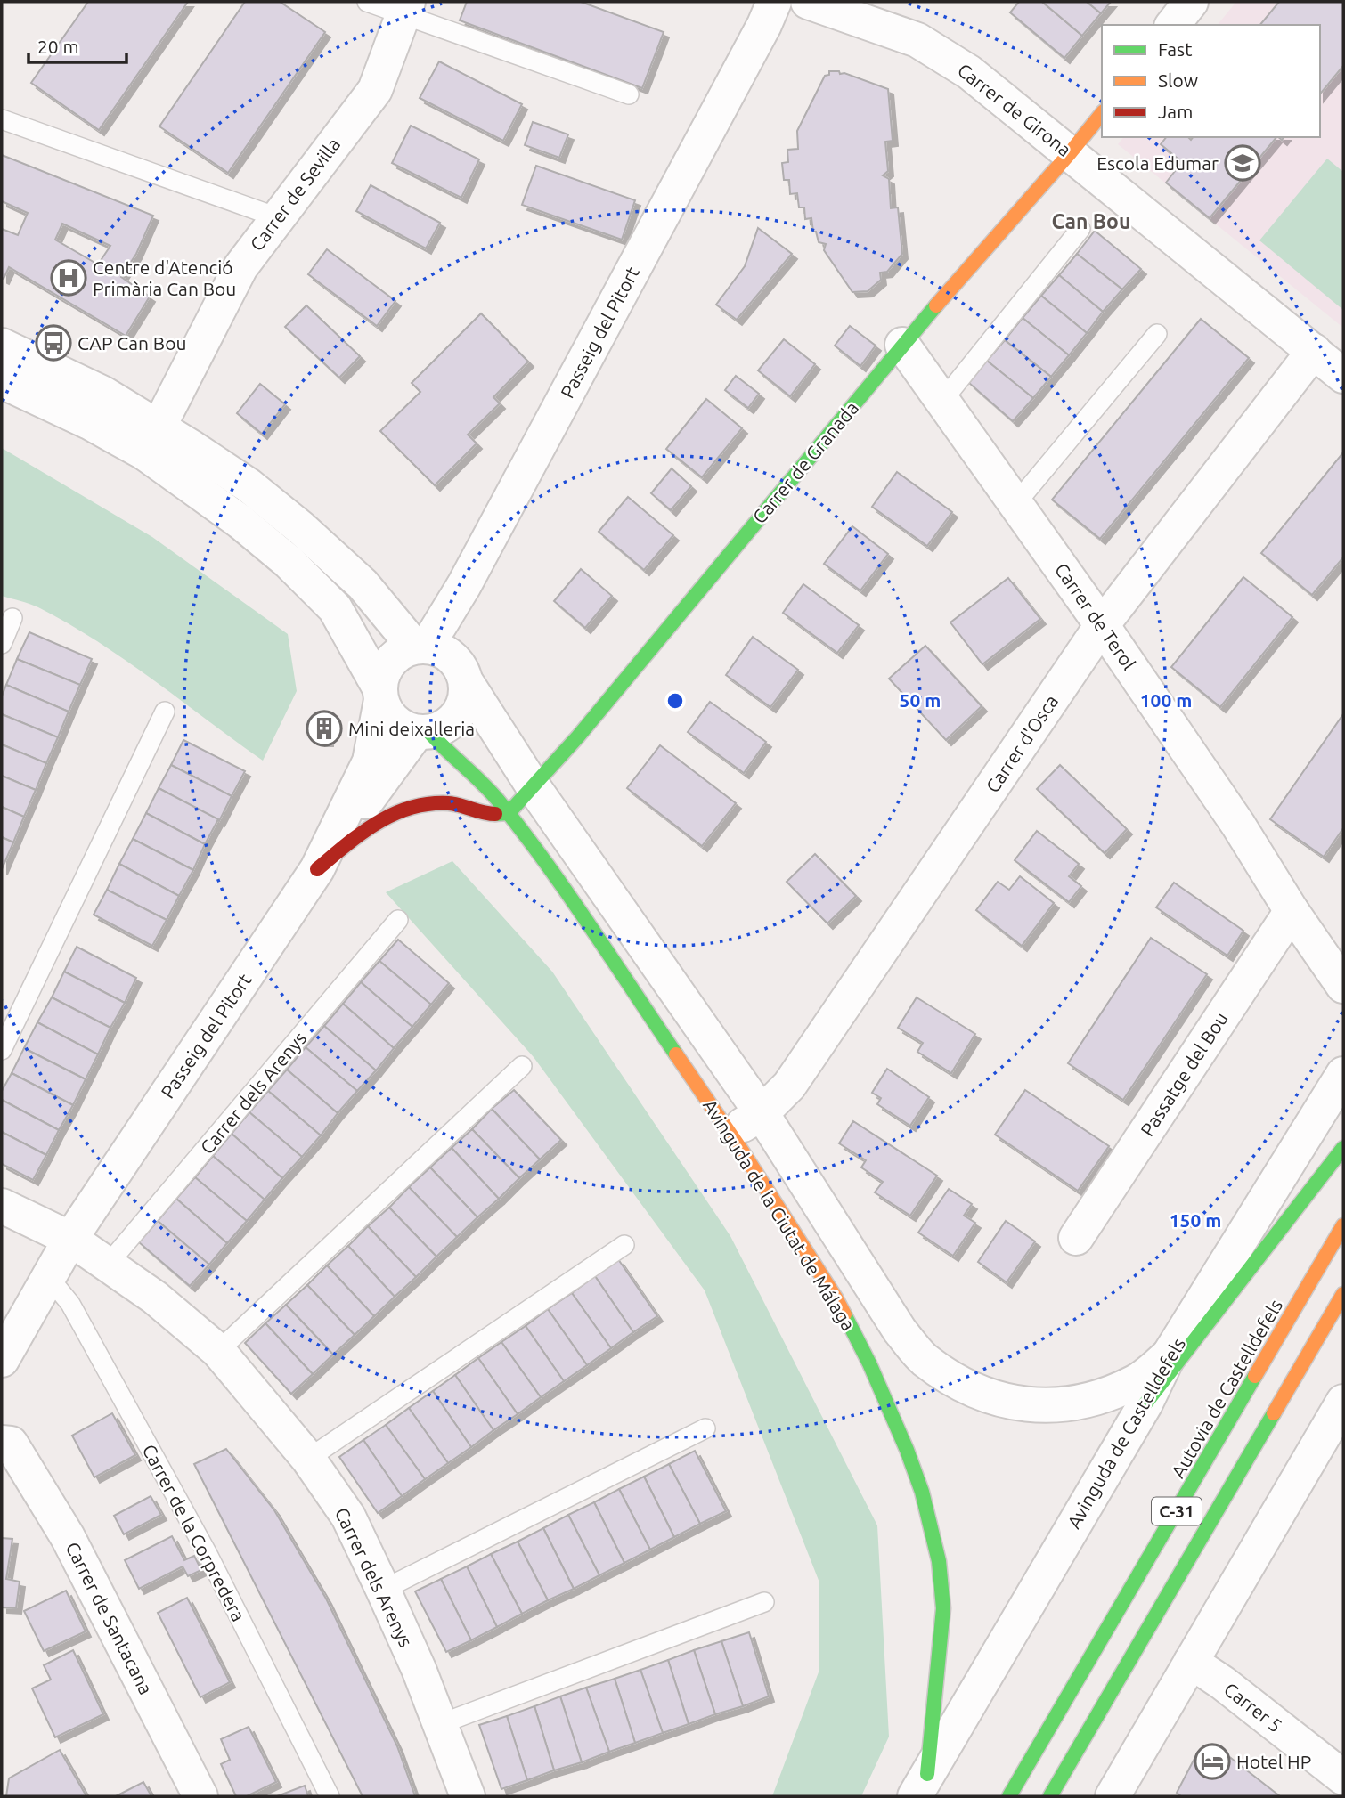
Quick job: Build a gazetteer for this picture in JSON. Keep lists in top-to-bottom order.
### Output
{
  "streets": {
    "main road": [
      "Carrer de Granada",
      "Avinguda de la Ciutat de Málaga",
      "Autovia de Castelldefels",
      "C-31"
    ],
    "street": [
      "Carrer de Girona",
      "Carrer de Sevilla",
      "Passeig del Pitort",
      "Carrer de Terol",
      "Carrer d'Osca",
      "Passatge del Bou",
      "Carrer dels Arenys",
      "Avinguda de Castelldefels",
      "Carrer de Santacana",
      "Carrer 5"
    ],
    "lane": ["Carrer de la Corpredera"]
  },
  "crossings": [
    ["Carrer de Girona", "Carrer de Granada"],
    ["Carrer de Girona", "Carrer d'Osca"],
    ["Passeig del Pitort", "Carrer dels Arenys"],
    ["Passeig del Pitort", "Avinguda de la Ciutat de Málaga"],
    ["Passeig del Pitort", "Carrer de la Corpredera"],
    ["Carrer de Granada", "Carrer de Terol"],
    ["Carrer de Granada", "Avinguda de la Ciutat de Málaga"],
    ["Carrer de Terol", "Carrer d'Osca"],
    ["Carrer de Terol", "Passatge del Bou"],
    ["Carrer d'Osca", "Avinguda de la Ciutat de Málaga"],
    ["Avinguda de la Ciutat de Málaga", "Avinguda de Castelldefels"]
  ],
  "districts": ["Can Bou"],
  "places": {
    "school or university": ["Escola Edumar"],
    "hospital": ["Centre d'Atenció Primària Can Bou"],
    "bus stop": ["CAP Can Bou"],
    "building": ["Mini deixalleria"],
    "hotel": ["Hotel HP"]
  },
  "legend": ["Fast", "Slow", "Jam"],
  "scale_bar": "20 m",
  "rings": ["50 m", "100 m", "150 m"]
}
